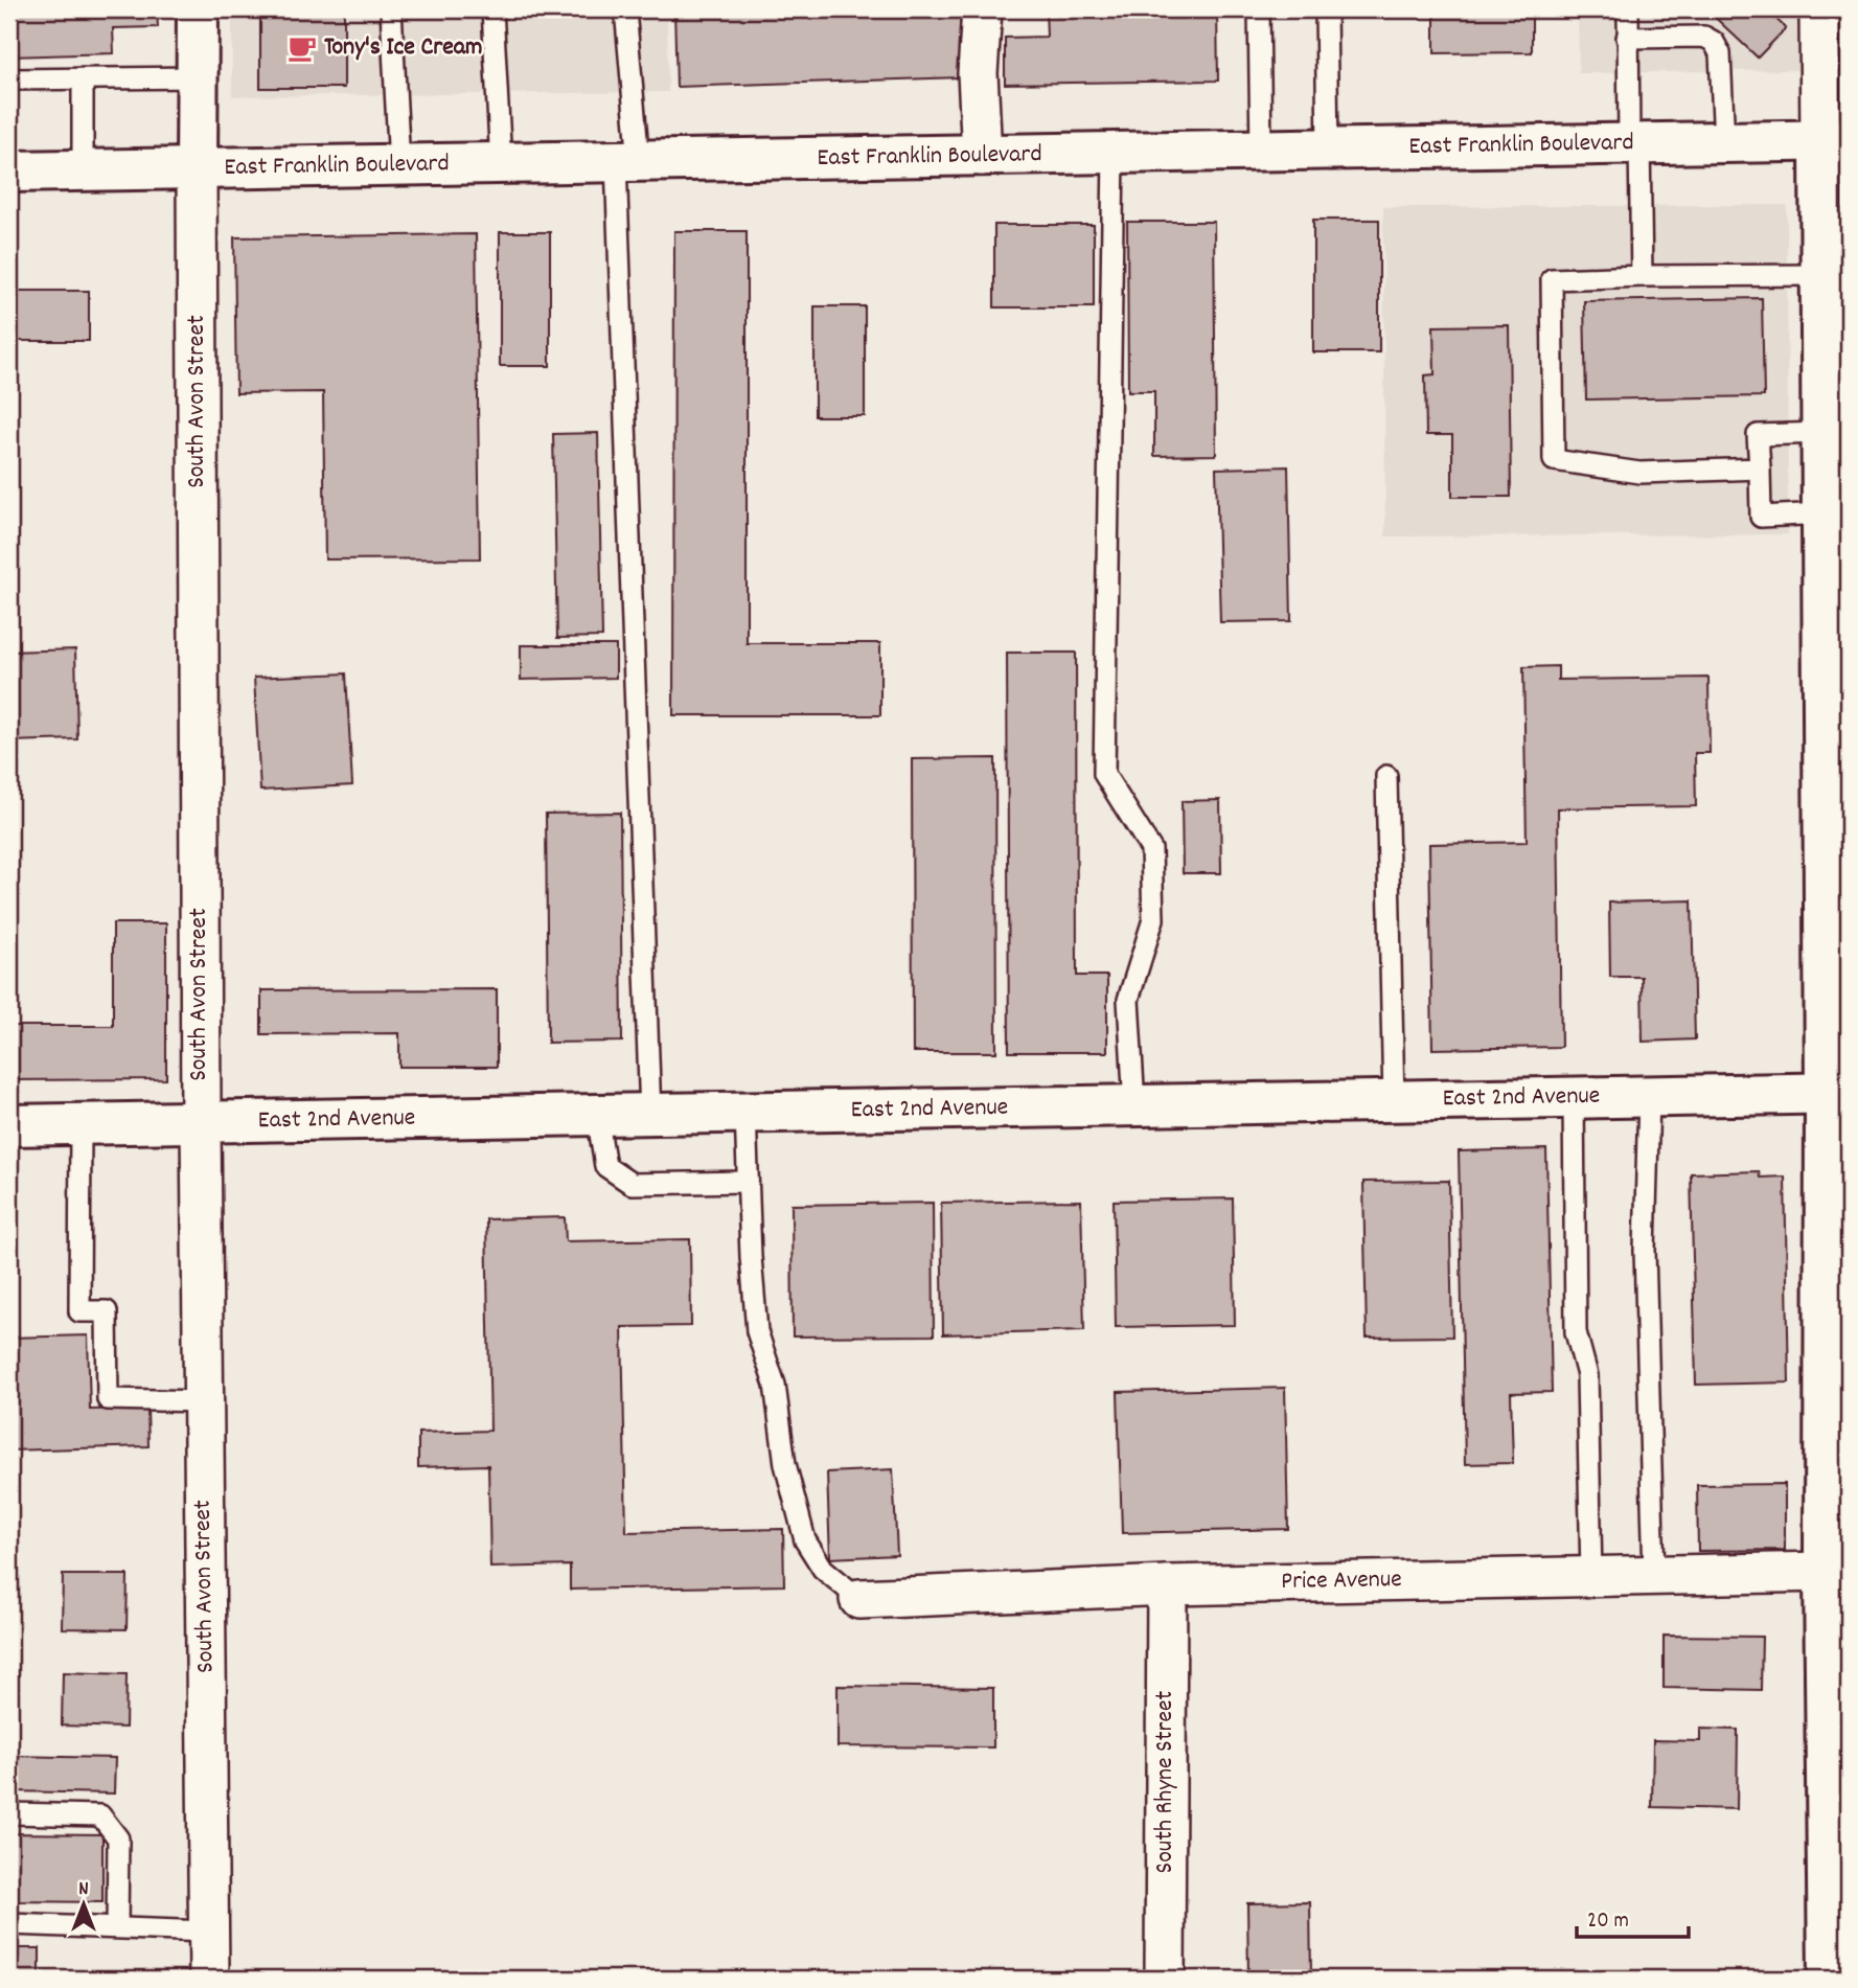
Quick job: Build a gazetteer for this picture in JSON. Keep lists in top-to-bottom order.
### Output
{
  "streets": {
    "street": [
      "East Franklin Boulevard",
      "South Avon Street",
      "East 2nd Avenue",
      "Price Avenue",
      "South Rhyne Street"
    ]
  },
  "crossings": [
    ["East Franklin Boulevard", "South Avon Street"],
    ["South Avon Street", "East 2nd Avenue"],
    ["Price Avenue", "South Rhyne Street"]
  ],
  "places": {
    "cafe": ["Tony's Ice Cream"]
  },
  "scale_bar": "20 m",
  "north": "top"
}
